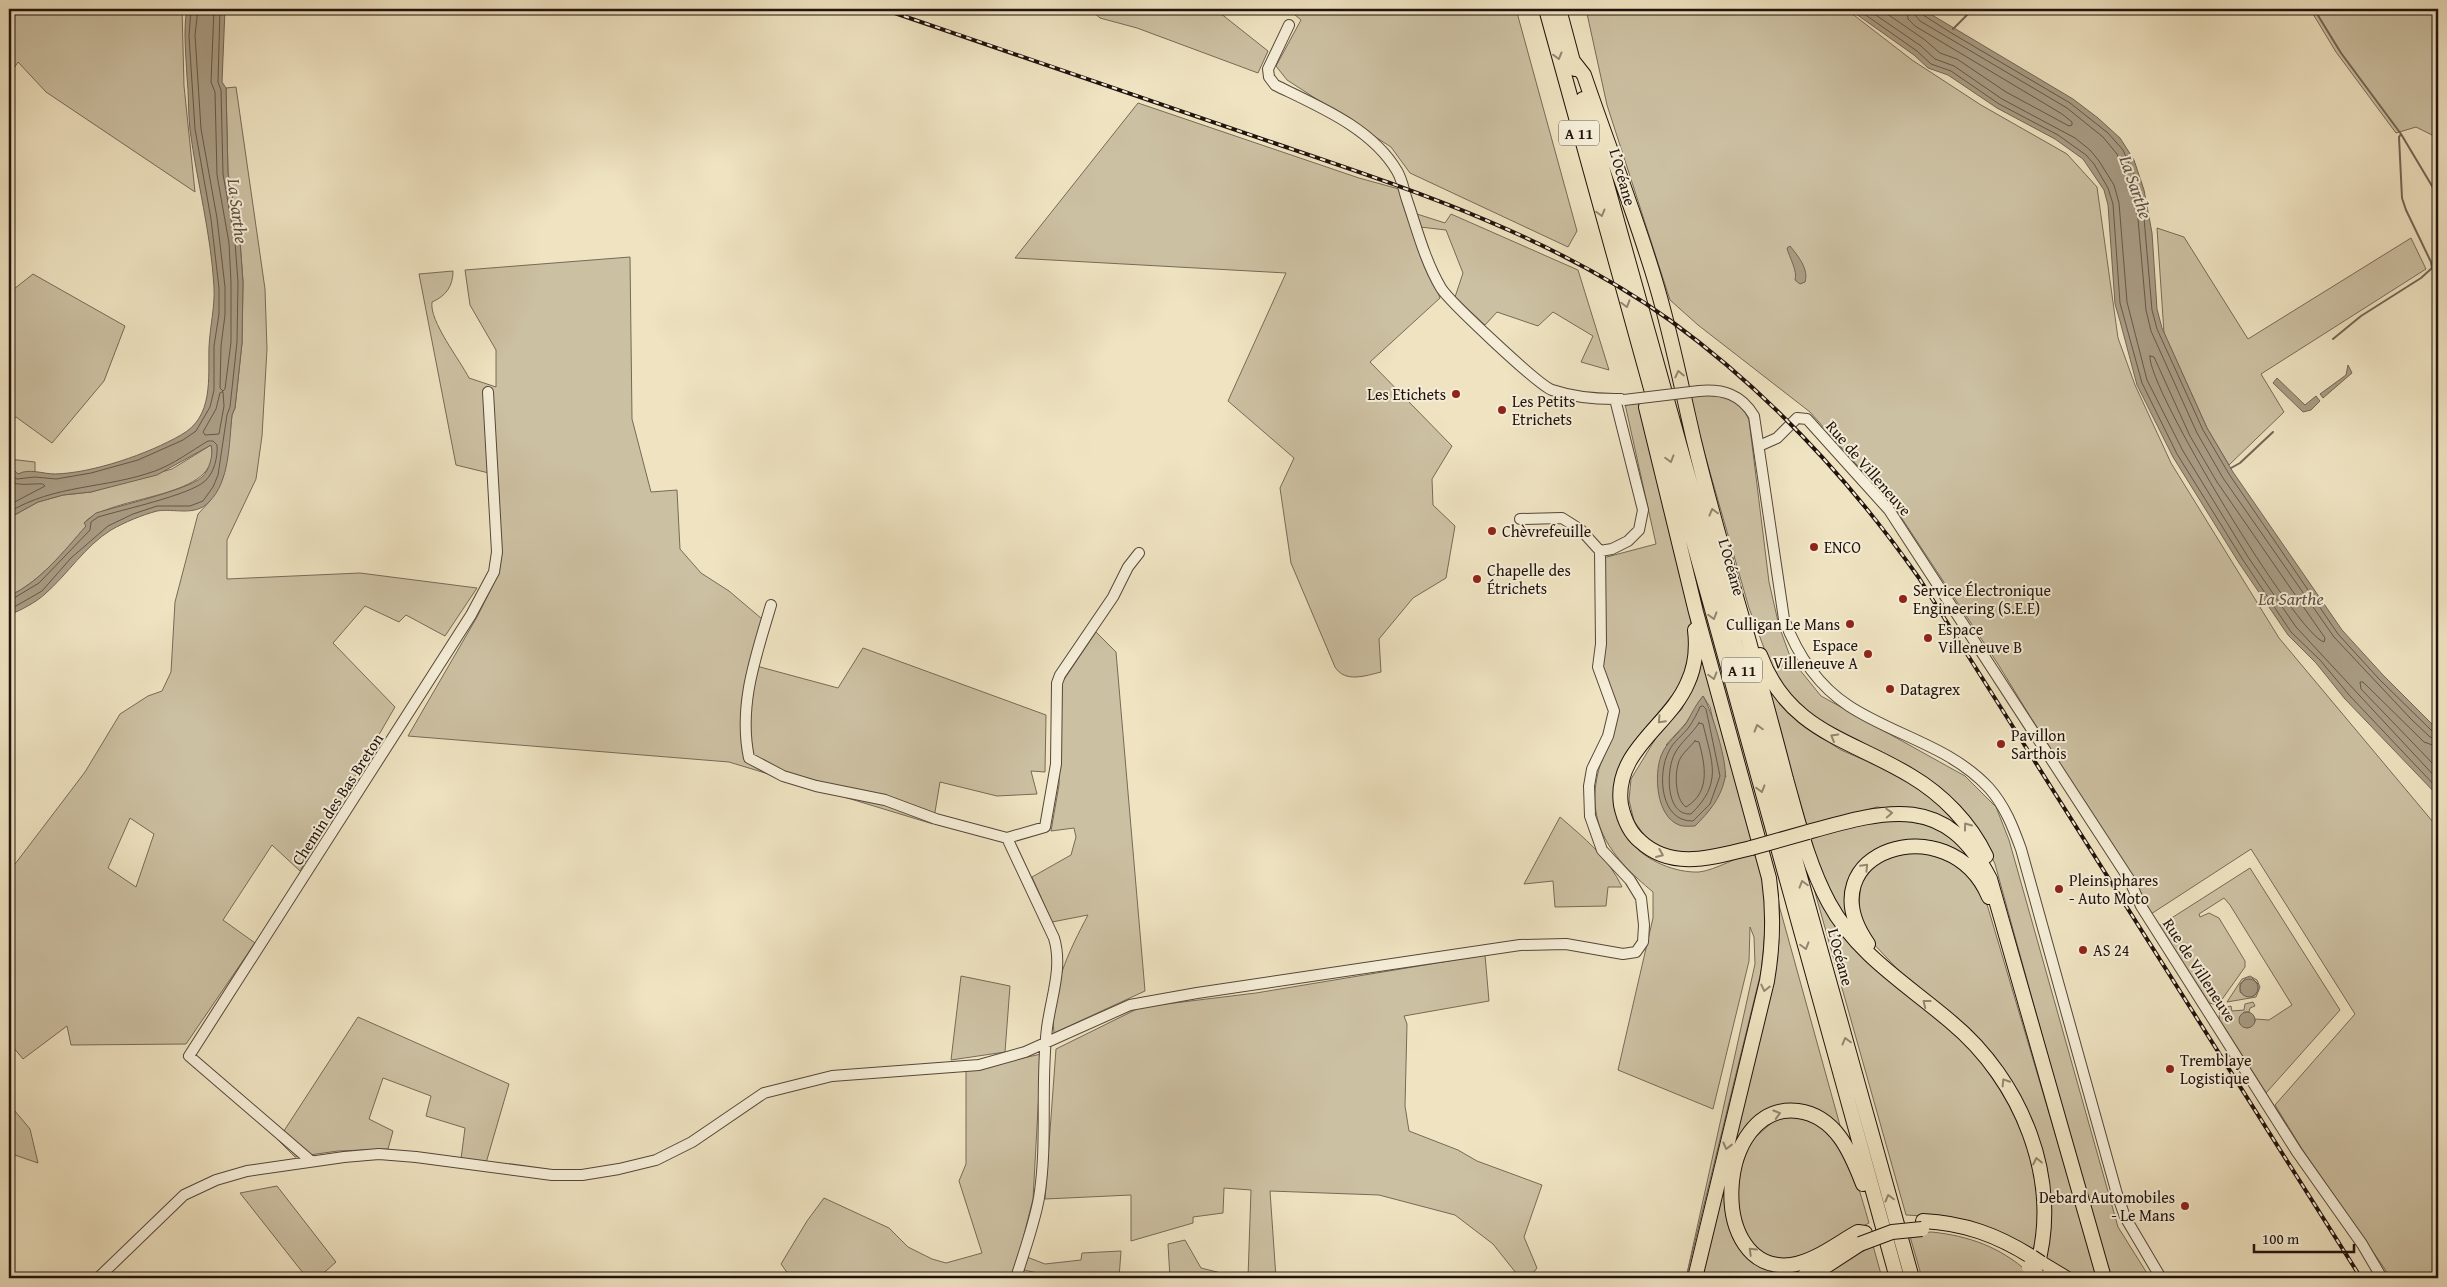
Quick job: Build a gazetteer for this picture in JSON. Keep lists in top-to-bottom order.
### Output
{
  "streets": {
    "highway": ["A 11", "L’Océane"],
    "street": ["Rue de Villeneuve", "Chemin des Bas Breton"]
  },
  "water": ["La Sarthe"],
  "places": [
    "Les Etichets",
    "Les Petits Etrichets",
    "Chèvrefeuille",
    "ENCO",
    "Chapelle des Étrichets",
    "Service Électronique Engineering (S.E.E)",
    "Culligan Le Mans",
    "Espace Villeneuve B",
    "Espace Villeneuve A",
    "Datagrex",
    "Pavillon Sarthois",
    "Pleins phares - Auto Moto",
    "AS 24",
    "Tremblaye Logistique",
    "Debard Automobiles - Le Mans"
  ],
  "scale_bar": "100 m"
}
